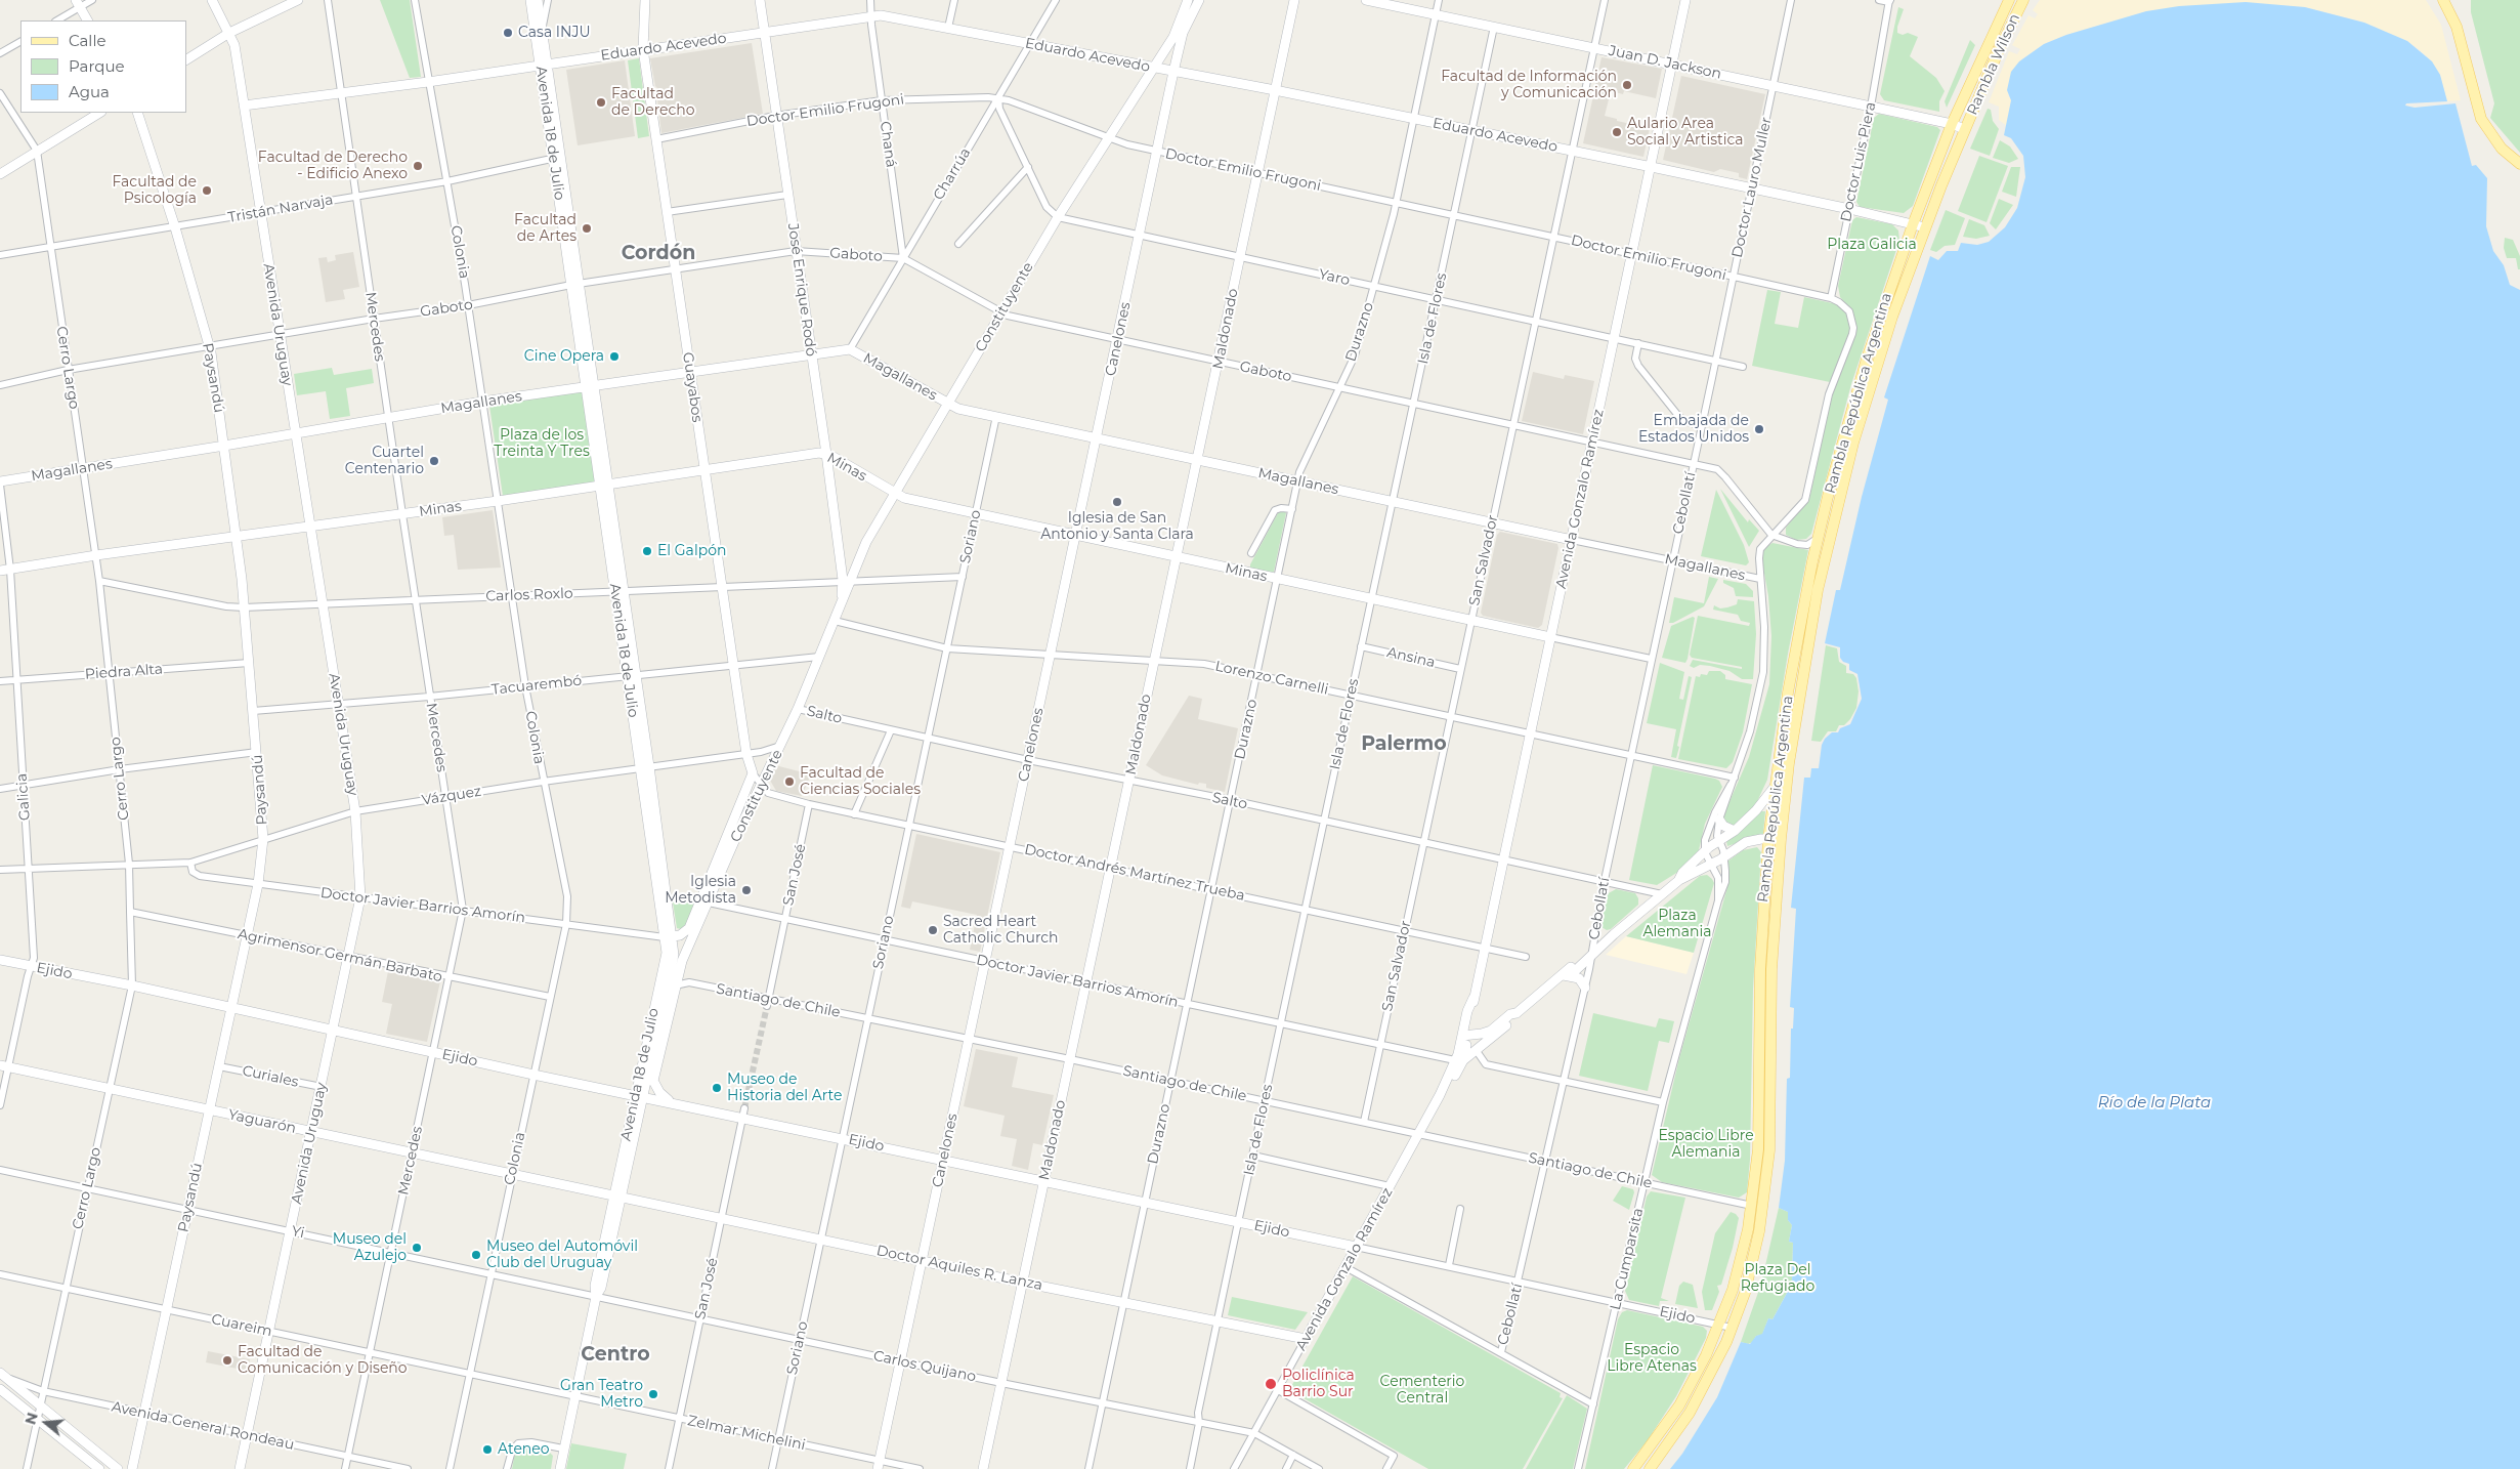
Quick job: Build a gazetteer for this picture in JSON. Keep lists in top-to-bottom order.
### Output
{
  "streets": {
    "main road": ["Rambla Wilson", "Rambla República Argentina"],
    "street": [
      "Eduardo Acevedo",
      "Juan D. Jackson",
      "Doctor Emilio Frugoni",
      "Avenida 18 de Julio",
      "Chaná",
      "Doctor Luis Piera",
      "Charrúa",
      "Doctor Lauro Muller",
      "Tristán Narvaja",
      "Colonia",
      "Gaboto",
      "Yaro",
      "José Enrique Rodó",
      "Constituyente",
      "Isla de Flores",
      "Avenida Uruguay",
      "Mercedes",
      "Maldonado",
      "Durazno",
      "Canelones",
      "Cerro Largo",
      "Magallanes",
      "Paysandú",
      "Guayabos",
      "Minas",
      "Avenida Gonzalo Ramírez",
      "Cebollatí",
      "Soriano",
      "San Salvador",
      "Carlos Roxlo",
      "Ansina",
      "Piedra Alta",
      "Lorenzo Carnelli",
      "Tacuarembó",
      "Salto",
      "Vázquez",
      "Galicia",
      "Doctor Andrés Martínez Trueba",
      "San José",
      "Doctor Javier Barrios Amorín",
      "Agrimensor Germán Barbato",
      "Ejido",
      "Santiago de Chile",
      "Curiales",
      "Yaguarón",
      "Yi",
      "La Cumparsita",
      "Doctor Aquiles R. Lanza",
      "Cuareim",
      "Carlos Quijano",
      "Avenida General Rondeau",
      "Zelmar Michelini"
    ]
  },
  "crossings": [
    ["Eduardo Acevedo", "Avenida 18 de Julio"],
    ["Eduardo Acevedo", "Chaná"],
    ["Eduardo Acevedo", "Doctor Luis Piera"],
    ["Eduardo Acevedo", "Charrúa"],
    ["Eduardo Acevedo", "Doctor Lauro Muller"],
    ["Eduardo Acevedo", "Colonia"],
    ["Eduardo Acevedo", "José Enrique Rodó"],
    ["Eduardo Acevedo", "Constituyente"],
    ["Eduardo Acevedo", "Isla de Flores"],
    ["Eduardo Acevedo", "Avenida Uruguay"],
    ["Eduardo Acevedo", "Mercedes"],
    ["Eduardo Acevedo", "Maldonado"],
    ["Eduardo Acevedo", "Durazno"],
    ["Eduardo Acevedo", "Canelones"],
    ["Eduardo Acevedo", "Guayabos"],
    ["Eduardo Acevedo", "Rambla República Argentina"],
    ["Eduardo Acevedo", "Avenida Gonzalo Ramírez"],
    ["Eduardo Acevedo", "San Salvador"],
    ["Juan D. Jackson", "Rambla Wilson"],
    ["Juan D. Jackson", "Doctor Luis Piera"],
    ["Juan D. Jackson", "Doctor Lauro Muller"],
    ["Juan D. Jackson", "Isla de Flores"],
    ["Juan D. Jackson", "Durazno"],
    ["Juan D. Jackson", "Rambla República Argentina"],
    ["Juan D. Jackson", "Avenida Gonzalo Ramírez"],
    ["Juan D. Jackson", "San Salvador"],
    ["Rambla Wilson", "Rambla República Argentina"],
    ["Doctor Emilio Frugoni", "Chaná"],
    ["Doctor Emilio Frugoni", "Doctor Luis Piera"],
    ["Doctor Emilio Frugoni", "Charrúa"],
    ["Doctor Emilio Frugoni", "Doctor Lauro Muller"],
    ["Doctor Emilio Frugoni", "José Enrique Rodó"],
    ["Doctor Emilio Frugoni", "Constituyente"],
    ["Doctor Emilio Frugoni", "Isla de Flores"],
    ["Doctor Emilio Frugoni", "Maldonado"],
    ["Doctor Emilio Frugoni", "Durazno"],
    ["Doctor Emilio Frugoni", "Canelones"],
    ["Doctor Emilio Frugoni", "Guayabos"],
    ["Doctor Emilio Frugoni", "Avenida Gonzalo Ramírez"],
    ["Doctor Emilio Frugoni", "San Salvador"],
    ["Avenida 18 de Julio", "Tristán Narvaja"],
    ["Avenida 18 de Julio", "Gaboto"],
    ["Avenida 18 de Julio", "Constituyente"],
    ["Avenida 18 de Julio", "Magallanes"],
    ["Avenida 18 de Julio", "Minas"],
    ["Avenida 18 de Julio", "Carlos Roxlo"],
    ["Avenida 18 de Julio", "Tacuarembó"],
    ["Avenida 18 de Julio", "Vázquez"],
    ["Avenida 18 de Julio", "Doctor Javier Barrios Amorín"],
    ["Avenida 18 de Julio", "Ejido"],
    ["Avenida 18 de Julio", "Santiago de Chile"],
    ["Avenida 18 de Julio", "Yaguarón"],
    ["Avenida 18 de Julio", "Yi"],
    ["Avenida 18 de Julio", "Doctor Aquiles R. Lanza"],
    ["Avenida 18 de Julio", "Cuareim"],
    ["Avenida 18 de Julio", "Carlos Quijano"],
    ["Avenida 18 de Julio", "Zelmar Michelini"],
    ["Chaná", "Charrúa"],
    ["Chaná", "Gaboto"],
    ["Charrúa", "Gaboto"],
    ["Charrúa", "Magallanes"],
    ["Doctor Lauro Muller", "Gaboto"],
    ["Doctor Lauro Muller", "Yaro"],
    ["Doctor Lauro Muller", "Cebollatí"],
    ["Tristán Narvaja", "Colonia"],
    ["Tristán Narvaja", "Avenida Uruguay"],
    ["Tristán Narvaja", "Mercedes"],
    ["Tristán Narvaja", "Cerro Largo"],
    ["Tristán Narvaja", "Paysandú"],
    ["Colonia", "Gaboto"],
    ["Colonia", "Magallanes"],
    ["Colonia", "Minas"],
    ["Colonia", "Carlos Roxlo"],
    ["Colonia", "Tacuarembó"],
    ["Colonia", "Vázquez"],
    ["Colonia", "Doctor Javier Barrios Amorín"],
    ["Colonia", "Agrimensor Germán Barbato"],
    ["Colonia", "Ejido"],
    ["Colonia", "Yaguarón"],
    ["Colonia", "Yi"],
    ["Colonia", "Cuareim"],
    ["Gaboto", "José Enrique Rodó"],
    ["Gaboto", "Constituyente"],
    ["Gaboto", "Isla de Flores"],
    ["Gaboto", "Avenida Uruguay"],
    ["Gaboto", "Mercedes"],
    ["Gaboto", "Maldonado"],
    ["Gaboto", "Durazno"],
    ["Gaboto", "Canelones"],
    ["Gaboto", "Cerro Largo"],
    ["Gaboto", "Paysandú"],
    ["Gaboto", "Guayabos"],
    ["Gaboto", "Avenida Gonzalo Ramírez"],
    ["Gaboto", "Cebollatí"],
    ["Gaboto", "San Salvador"],
    ["Gaboto", "La Cumparsita"],
    ["Yaro", "Constituyente"],
    ["Yaro", "Isla de Flores"],
    ["Yaro", "Maldonado"],
    ["Yaro", "Durazno"],
    ["Yaro", "Canelones"],
    ["Yaro", "Avenida Gonzalo Ramírez"],
    ["Yaro", "San Salvador"],
    ["José Enrique Rodó", "Constituyente"],
    ["José Enrique Rodó", "Magallanes"],
    ["José Enrique Rodó", "Minas"],
    ["José Enrique Rodó", "Carlos Roxlo"],
    ["Constituyente", "Canelones"],
    ["Constituyente", "Magallanes"],
    ["Constituyente", "Guayabos"],
    ["Constituyente", "Minas"],
    ["Constituyente", "Carlos Roxlo"],
    ["Constituyente", "Lorenzo Carnelli"],
    ["Constituyente", "Tacuarembó"],
    ["Constituyente", "Salto"],
    ["Constituyente", "Vázquez"],
    ["Constituyente", "Doctor Andrés Martínez Trueba"],
    ["Constituyente", "Doctor Javier Barrios Amorín"],
    ["Constituyente", "Santiago de Chile"],
    ["Isla de Flores", "Magallanes"],
    ["Isla de Flores", "Minas"],
    ["Isla de Flores", "Ansina"],
    ["Isla de Flores", "Lorenzo Carnelli"],
    ["Isla de Flores", "Salto"],
    ["Isla de Flores", "Doctor Andrés Martínez Trueba"],
    ["Isla de Flores", "Doctor Javier Barrios Amorín"],
    ["Isla de Flores", "Ejido"],
    ["Isla de Flores", "Santiago de Chile"],
    ["Isla de Flores", "Doctor Aquiles R. Lanza"],
    ["Isla de Flores", "Carlos Quijano"],
    ["Avenida Uruguay", "Magallanes"],
    ["Avenida Uruguay", "Minas"],
    ["Avenida Uruguay", "Carlos Roxlo"],
    ["Avenida Uruguay", "Tacuarembó"],
    ["Avenida Uruguay", "Vázquez"],
    ["Avenida Uruguay", "Doctor Javier Barrios Amorín"],
    ["Avenida Uruguay", "Agrimensor Germán Barbato"],
    ["Avenida Uruguay", "Ejido"],
    ["Avenida Uruguay", "Curiales"],
    ["Avenida Uruguay", "Yaguarón"],
    ["Avenida Uruguay", "Yi"],
    ["Avenida Uruguay", "Cuareim"],
    ["Avenida Uruguay", "Avenida General Rondeau"],
    ["Mercedes", "Magallanes"],
    ["Mercedes", "Minas"],
    ["Mercedes", "Carlos Roxlo"],
    ["Mercedes", "Tacuarembó"],
    ["Mercedes", "Vázquez"],
    ["Mercedes", "Doctor Javier Barrios Amorín"],
    ["Mercedes", "Agrimensor Germán Barbato"],
    ["Mercedes", "Ejido"],
    ["Mercedes", "Yaguarón"],
    ["Mercedes", "Yi"],
    ["Mercedes", "Cuareim"],
    ["Mercedes", "Avenida General Rondeau"],
    ["Maldonado", "Magallanes"],
    ["Maldonado", "Minas"],
    ["Maldonado", "Lorenzo Carnelli"],
    ["Maldonado", "Salto"],
    ["Maldonado", "Doctor Andrés Martínez Trueba"],
    ["Maldonado", "Doctor Javier Barrios Amorín"],
    ["Maldonado", "Ejido"],
    ["Maldonado", "Santiago de Chile"],
    ["Maldonado", "Doctor Aquiles R. Lanza"],
    ["Maldonado", "Carlos Quijano"],
    ["Durazno", "Magallanes"],
    ["Durazno", "Minas"],
    ["Durazno", "Lorenzo Carnelli"],
    ["Durazno", "Salto"],
    ["Durazno", "Doctor Andrés Martínez Trueba"],
    ["Durazno", "Doctor Javier Barrios Amorín"],
    ["Durazno", "Ejido"],
    ["Durazno", "Santiago de Chile"],
    ["Durazno", "Doctor Aquiles R. Lanza"],
    ["Durazno", "Carlos Quijano"],
    ["Canelones", "Magallanes"],
    ["Canelones", "Minas"],
    ["Canelones", "Lorenzo Carnelli"],
    ["Canelones", "Salto"],
    ["Canelones", "Doctor Andrés Martínez Trueba"],
    ["Canelones", "Doctor Javier Barrios Amorín"],
    ["Canelones", "Ejido"],
    ["Canelones", "Santiago de Chile"],
    ["Canelones", "Doctor Aquiles R. Lanza"],
    ["Canelones", "Carlos Quijano"],
    ["Canelones", "Zelmar Michelini"],
    ["Cerro Largo", "Magallanes"],
    ["Cerro Largo", "Minas"],
    ["Cerro Largo", "Carlos Roxlo"],
    ["Cerro Largo", "Piedra Alta"],
    ["Cerro Largo", "Vázquez"],
    ["Cerro Largo", "Agrimensor Germán Barbato"],
    ["Cerro Largo", "Ejido"],
    ["Cerro Largo", "Yaguarón"],
    ["Cerro Largo", "Yi"],
    ["Cerro Largo", "Cuareim"],
    ["Cerro Largo", "Avenida General Rondeau"],
    ["Magallanes", "Paysandú"],
    ["Magallanes", "Guayabos"],
    ["Magallanes", "Avenida Gonzalo Ramírez"],
    ["Magallanes", "Cebollatí"],
    ["Magallanes", "Soriano"],
    ["Magallanes", "San Salvador"],
    ["Magallanes", "Galicia"],
    ["Magallanes", "La Cumparsita"],
    ["Paysandú", "Minas"],
    ["Paysandú", "Carlos Roxlo"],
    ["Paysandú", "Piedra Alta"],
    ["Paysandú", "Tacuarembó"],
    ["Paysandú", "Vázquez"],
    ["Paysandú", "Doctor Javier Barrios Amorín"],
    ["Paysandú", "Agrimensor Germán Barbato"],
    ["Paysandú", "Ejido"],
    ["Paysandú", "Curiales"],
    ["Paysandú", "Yaguarón"],
    ["Paysandú", "Yi"],
    ["Paysandú", "Cuareim"],
    ["Paysandú", "Avenida General Rondeau"],
    ["Guayabos", "Minas"],
    ["Guayabos", "Carlos Roxlo"],
    ["Guayabos", "Tacuarembó"],
    ["Guayabos", "Vázquez"],
    ["Guayabos", "Doctor Andrés Martínez Trueba"],
    ["Rambla República Argentina", "Ejido"],
    ["Rambla República Argentina", "Santiago de Chile"],
    ["Minas", "Avenida Gonzalo Ramírez"],
    ["Minas", "Cebollatí"],
    ["Minas", "Soriano"],
    ["Minas", "San Salvador"],
    ["Minas", "Galicia"],
    ["Avenida Gonzalo Ramírez", "Lorenzo Carnelli"],
    ["Avenida Gonzalo Ramírez", "Salto"],
    ["Avenida Gonzalo Ramírez", "Doctor Andrés Martínez Trueba"],
    ["Avenida Gonzalo Ramírez", "Doctor Javier Barrios Amorín"],
    ["Avenida Gonzalo Ramírez", "Ejido"],
    ["Avenida Gonzalo Ramírez", "Santiago de Chile"],
    ["Avenida Gonzalo Ramírez", "Doctor Aquiles R. Lanza"],
    ["Avenida Gonzalo Ramírez", "Carlos Quijano"],
    ["Cebollatí", "Lorenzo Carnelli"],
    ["Cebollatí", "Salto"],
    ["Cebollatí", "Ejido"],
    ["Cebollatí", "Santiago de Chile"],
    ["Soriano", "Carlos Roxlo"],
    ["Soriano", "Lorenzo Carnelli"],
    ["Soriano", "Salto"],
    ["Soriano", "Doctor Andrés Martínez Trueba"],
    ["Soriano", "Doctor Javier Barrios Amorín"],
    ["Soriano", "Ejido"],
    ["Soriano", "Santiago de Chile"],
    ["Soriano", "Doctor Aquiles R. Lanza"],
    ["Soriano", "Carlos Quijano"],
    ["Soriano", "Zelmar Michelini"],
    ["San Salvador", "Ansina"],
    ["San Salvador", "Lorenzo Carnelli"],
    ["San Salvador", "Salto"],
    ["San Salvador", "Doctor Andrés Martínez Trueba"],
    ["San Salvador", "Doctor Javier Barrios Amorín"],
    ["San Salvador", "Santiago de Chile"],
    ["Piedra Alta", "Galicia"],
    ["Lorenzo Carnelli", "La Cumparsita"],
    ["Vázquez", "Doctor Javier Barrios Amorín"],
    ["Galicia", "Ejido"],
    ["Galicia", "Yaguarón"],
    ["Doctor Andrés Martínez Trueba", "San José"],
    ["San José", "Doctor Javier Barrios Amorín"],
    ["San José", "Ejido"],
    ["San José", "Santiago de Chile"],
    ["San José", "Doctor Aquiles R. Lanza"],
    ["San José", "Carlos Quijano"],
    ["San José", "Zelmar Michelini"],
    ["Ejido", "La Cumparsita"],
    ["Santiago de Chile", "La Cumparsita"],
    ["Yaguarón", "Doctor Aquiles R. Lanza"],
    ["Yi", "Carlos Quijano"],
    ["Cuareim", "Zelmar Michelini"]
  ],
  "districts": ["Cordón", "Palermo", "Centro"],
  "water": ["Río de la Plata"],
  "parks": [
    "Plaza Galicia",
    "Plaza de los Treinta Y Tres",
    "Plaza Alemania",
    "Espacio Libre Alemania",
    "Plaza Del Refugiado",
    "Espacio Libre Atenas",
    "Cementerio Central"
  ],
  "places": [
    "Casa INJU",
    "Facultad de Información y Comunicación",
    "Facultad de Derecho",
    "Aulario Area Social y Artistica",
    "Facultad de Derecho - Edificio Anexo",
    "Facultad de Psicología",
    "Facultad de Artes",
    "Cine Opera",
    "Embajada de Estados Unidos",
    "Cuartel Centenario",
    "Iglesia de San Antonio y Santa Clara",
    "El Galpón",
    "Facultad de Ciencias Sociales",
    "Iglesia Metodista",
    "Sacred Heart Catholic Church",
    "Museo de Historia del Arte",
    "Museo del Azulejo",
    "Museo del Automóvil Club del Uruguay",
    "Facultad de Comunicación y Diseño",
    "Policlínica Barrio Sur",
    "Gran Teatro Metro",
    "Ateneo"
  ],
  "legend": ["Calle", "Parque", "Agua"],
  "north": "left"
}
